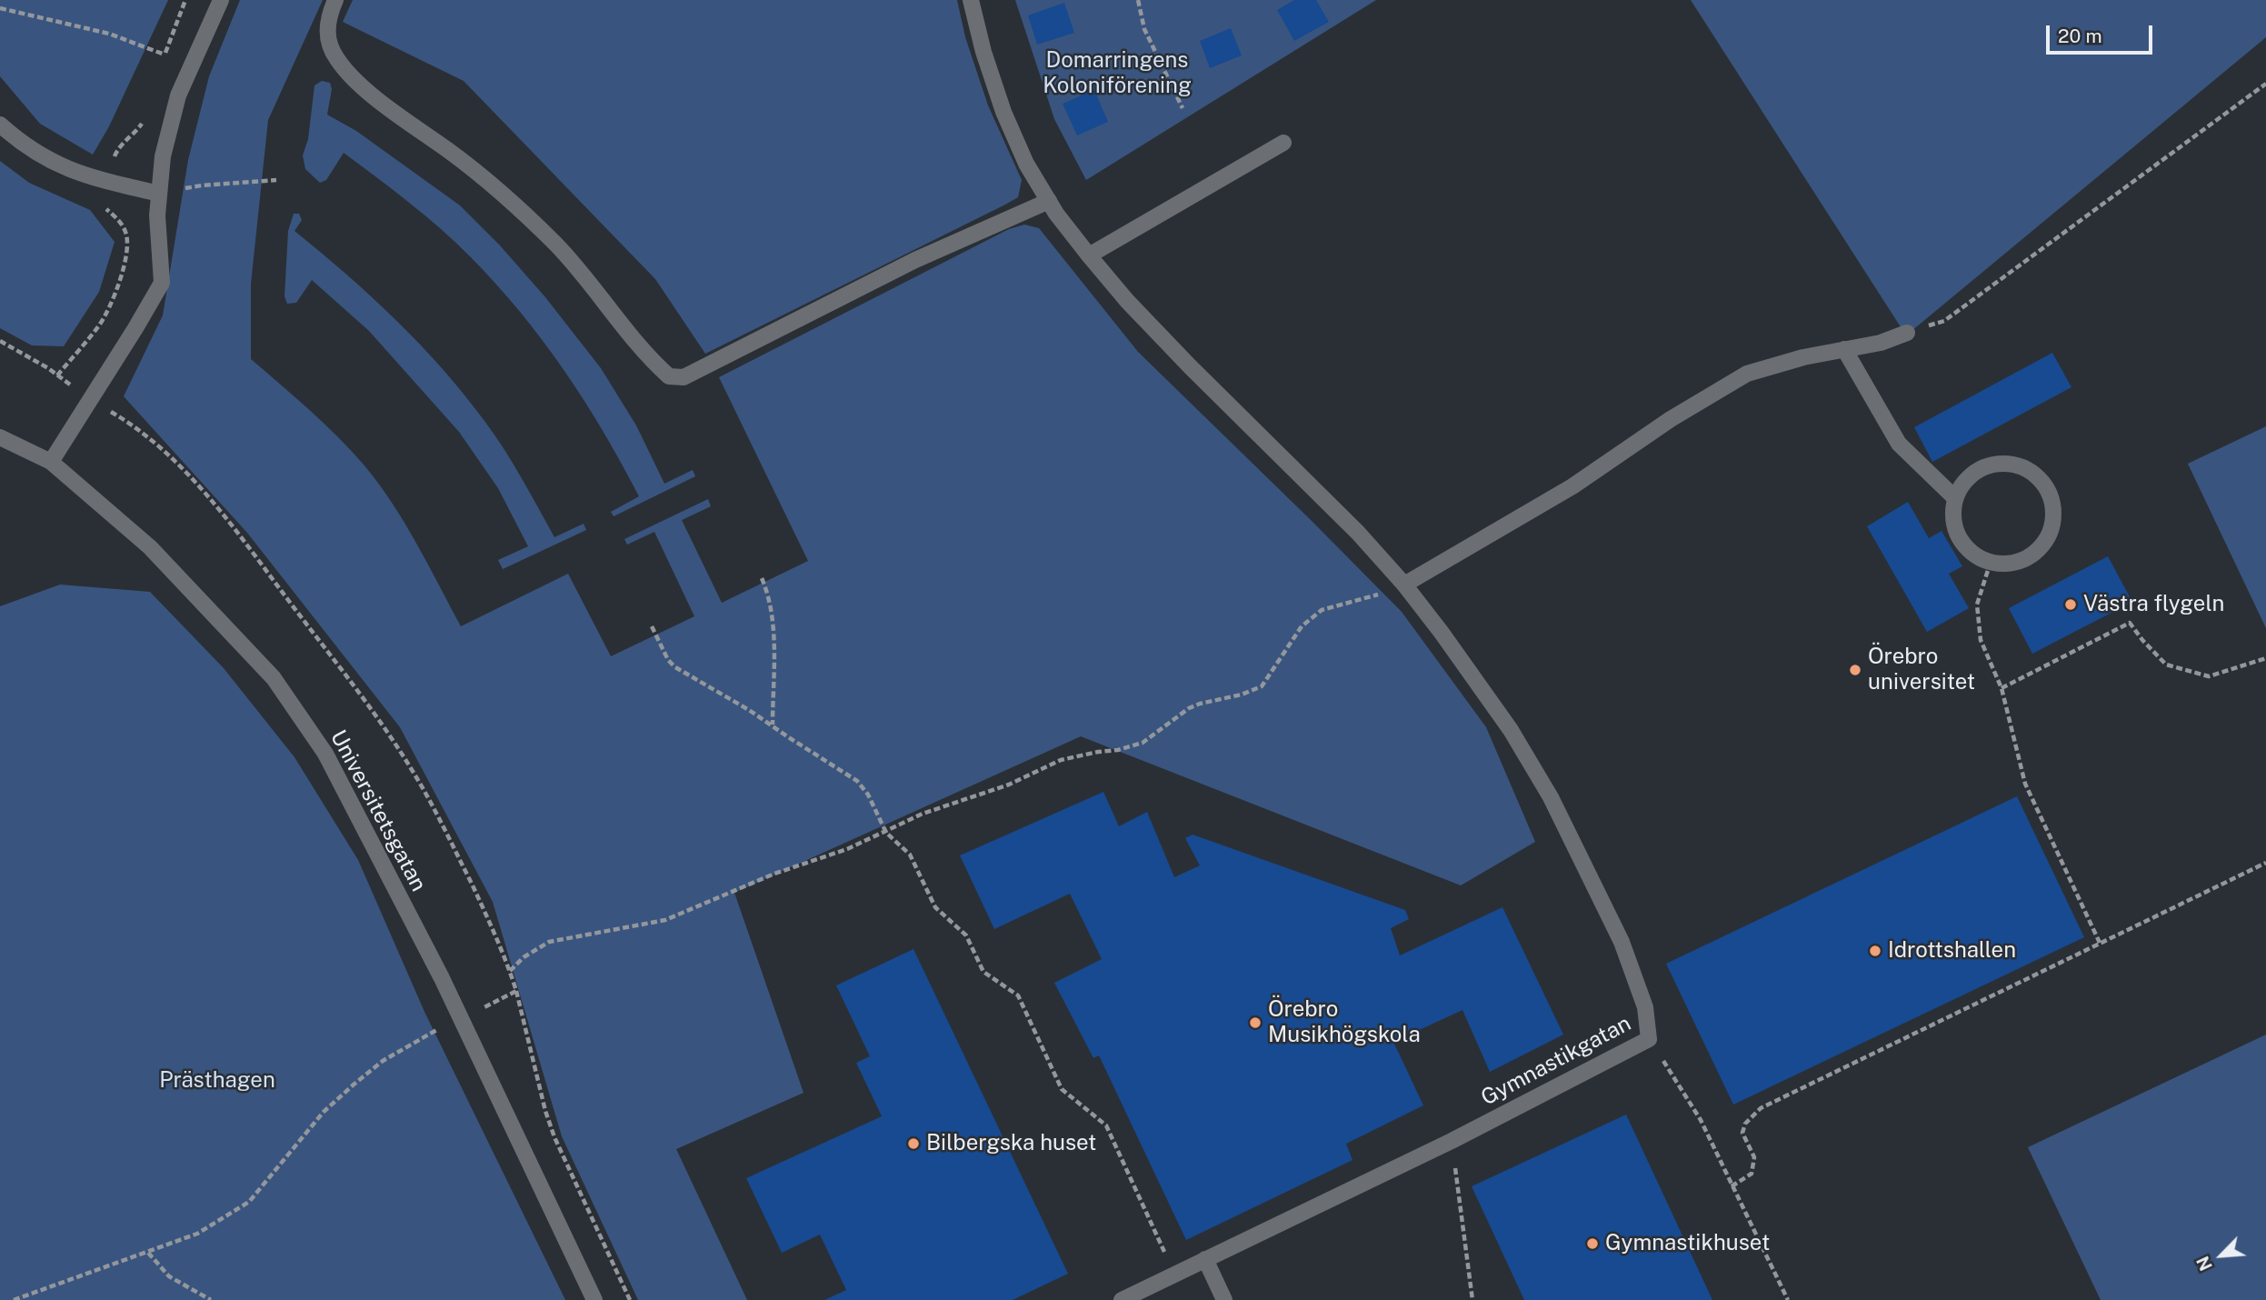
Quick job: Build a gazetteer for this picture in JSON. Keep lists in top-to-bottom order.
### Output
{
  "streets": {
    "street": ["Universitetsgatan", "Gymnastikgatan"]
  },
  "parks": ["Domarringens Koloniförening", "Prästhagen"],
  "places": [
    "Västra flygeln",
    "Örebro universitet",
    "Idrottshallen",
    "Örebro Musikhögskola",
    "Bilbergska huset",
    "Gymnastikhuset"
  ],
  "scale_bar": "20 m",
  "north": "bottom left"
}
